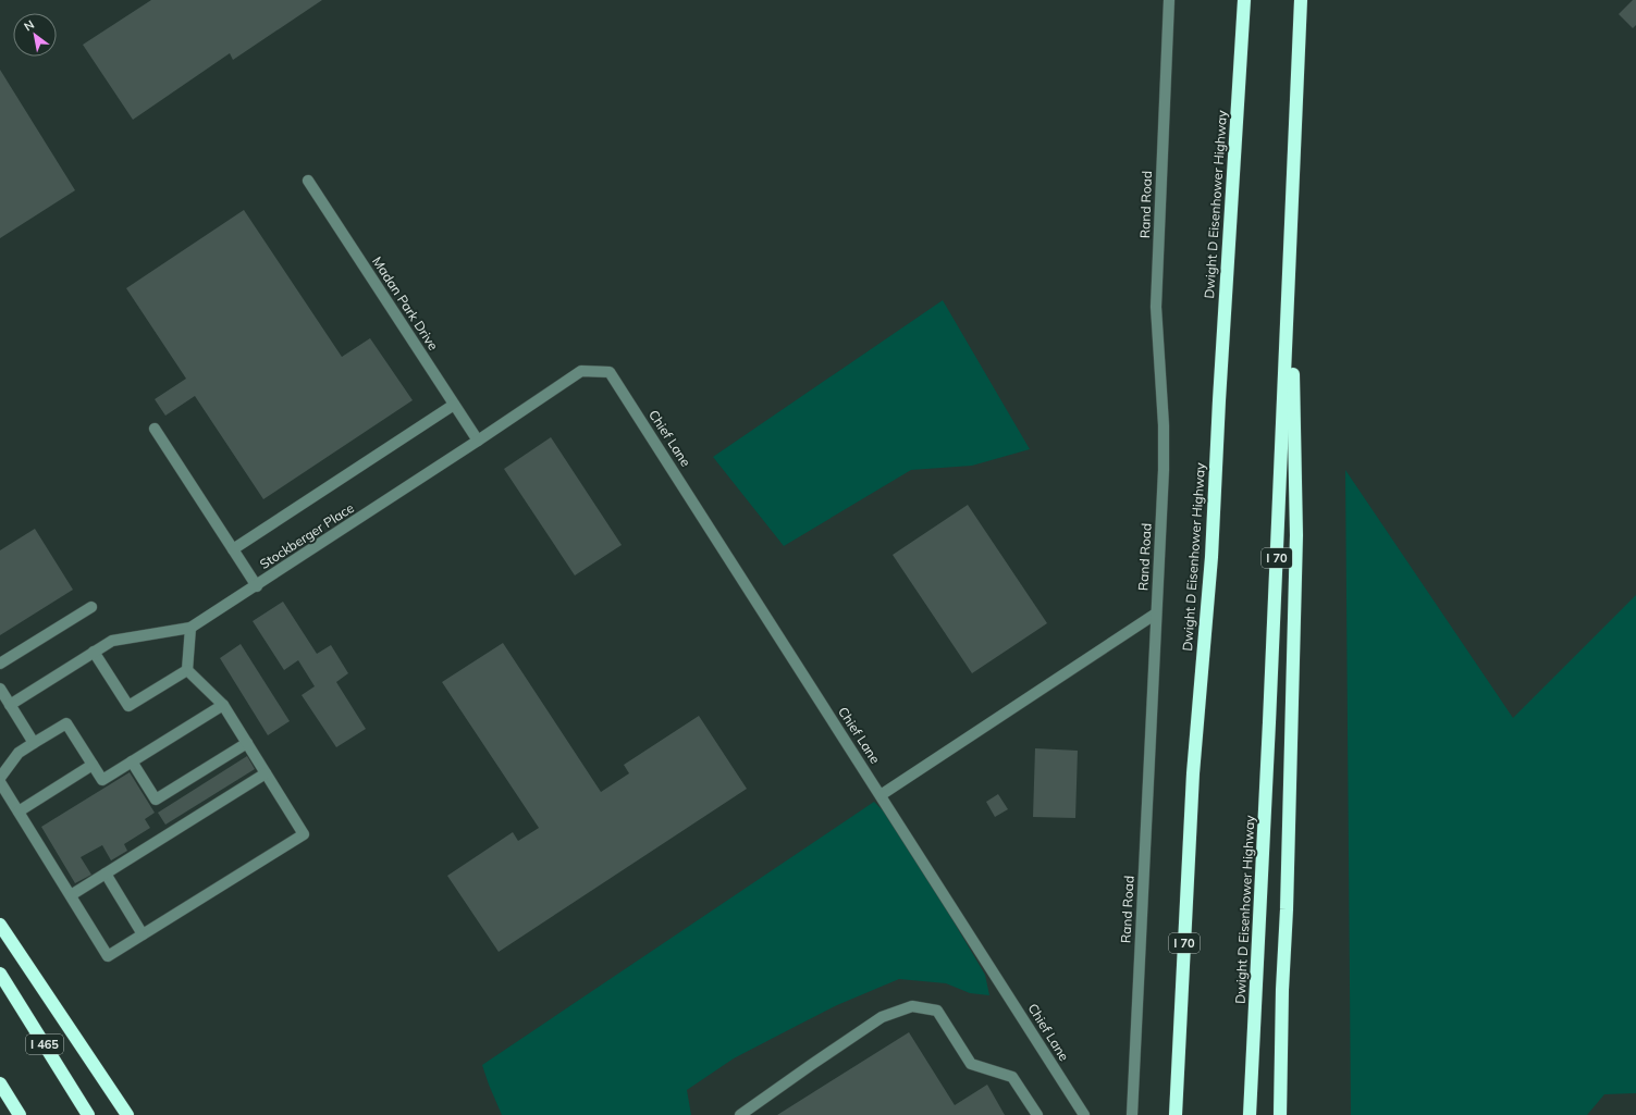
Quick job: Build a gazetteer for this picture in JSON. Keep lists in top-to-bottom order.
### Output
{
  "streets": {
    "highway": ["Dwight D Eisenhower Highway", "I 70", "I 465"],
    "street": [
      "Rand Road",
      "Madan Park Drive",
      "Chief Lane",
      "Stockberger Place"
    ]
  },
  "crossings": [
    ["Madan Park Drive", "Stockberger Place"],
    ["Chief Lane", "Stockberger Place"]
  ],
  "north": "top left"
}
